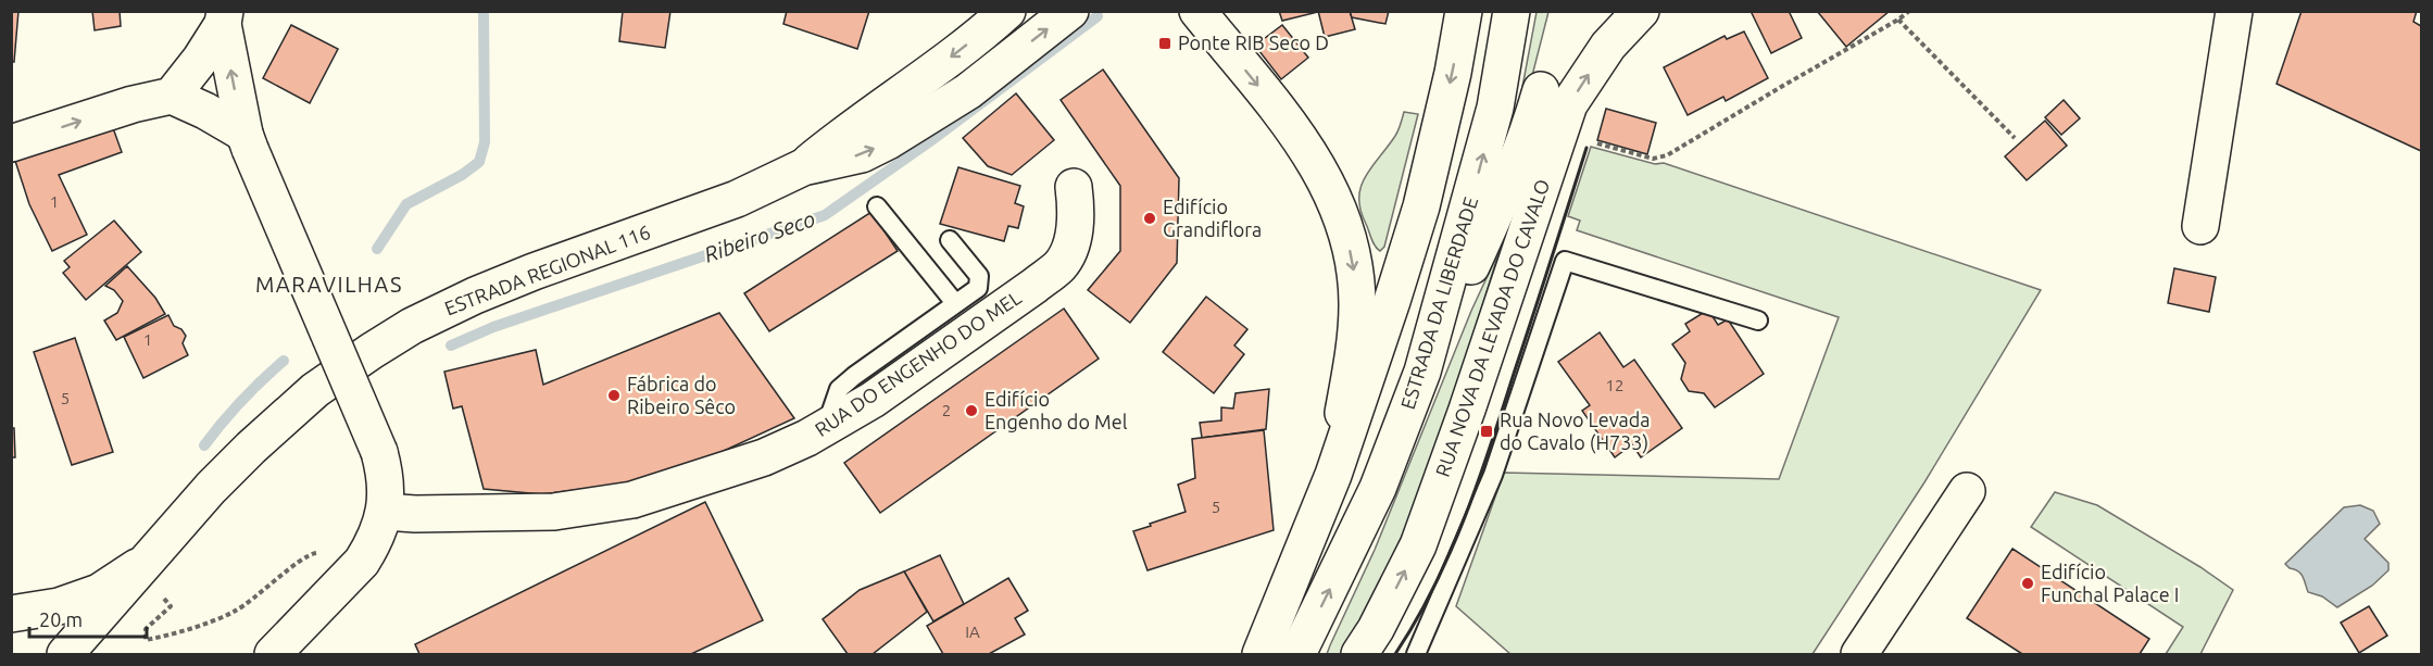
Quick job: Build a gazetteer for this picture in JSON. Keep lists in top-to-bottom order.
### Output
{
  "streets": {
    "street": [
      "ESTRADA REGIONAL 116",
      "ESTRADA DA LIBERDADE",
      "RUA NOVA DA LEVADA DO CAVALO",
      "RUA DO ENGENHO DO MEL"
    ]
  },
  "districts": ["MARAVILHAS"],
  "water": ["Ribeiro Seco"],
  "places": {
    "transit": ["Ponte RIB Seco D", "Rua Novo Levada do Cavalo (H733)"],
    "other": [
      "Edifício Grandiflora",
      "Fábrica do Ribeiro Sêco",
      "Edifício Engenho do Mel",
      "Edifício Funchal Palace I"
    ]
  },
  "house_numbers": [
    "1",
    "1",
    "12",
    "5",
    "2",
    "5",
    "IA"
  ],
  "scale_bar": "20 m"
}
